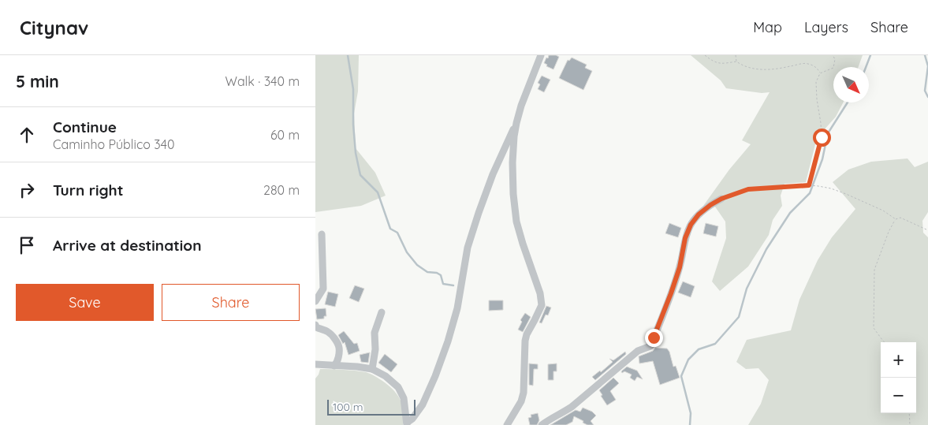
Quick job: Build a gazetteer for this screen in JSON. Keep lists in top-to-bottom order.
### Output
{
  "scale_bar": "100 m",
  "north": "bottom right",
  "page": {
    "header": "Citynav",
    "nav": ["Map", "Layers", "Share"],
    "heading": ["5 min", "Walk · 340 m"],
    "list": [
      ["Continue", "Caminho Público 340", "60 m"],
      ["Turn right", "280 m"],
      "Arrive at destination"
    ],
    "buttons": ["Save", "Share"],
    "map_buttons": ["+", "−"],
    "scale": "100 m"
  }
}
